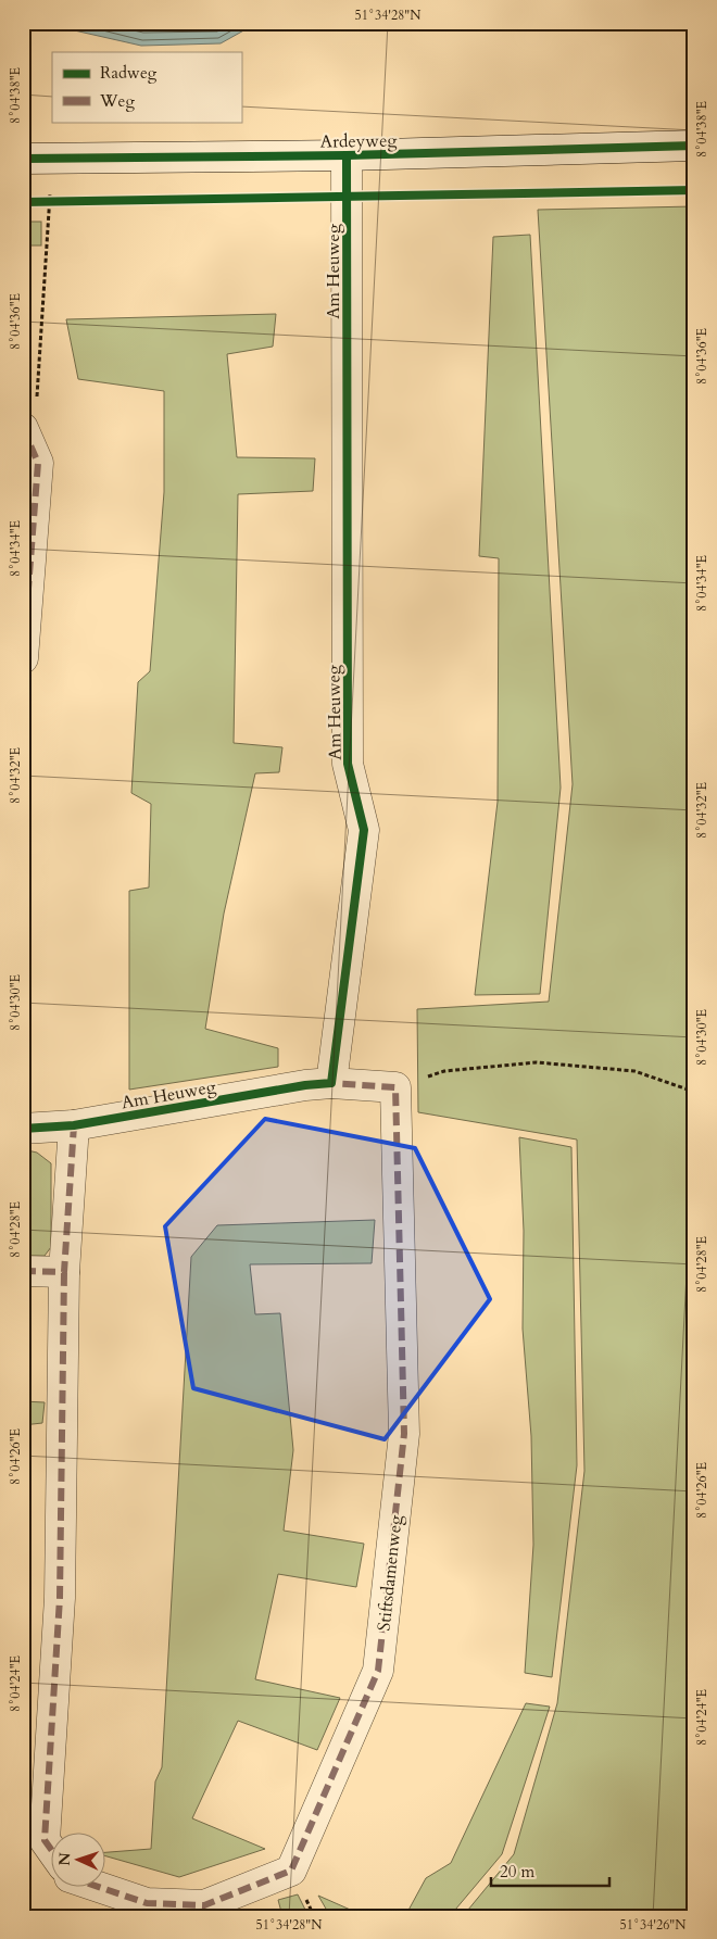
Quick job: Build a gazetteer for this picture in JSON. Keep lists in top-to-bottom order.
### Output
{
  "streets": {
    "street": ["Ardeyweg", "Am Heuweg", "Stiftsdamenweg"]
  },
  "crossings": [
    ["Ardeyweg", "Am Heuweg"]
  ],
  "legend": ["Radweg", "Weg"],
  "scale_bar": "20 m",
  "north": "left",
  "coordinates": [
    "51°34'28\"N",
    "8°04'38\"E",
    "8°04'36\"E",
    "8°04'34\"E",
    "8°04'32\"E",
    "8°04'30\"E",
    "8°04'28\"E",
    "8°04'26\"E",
    "8°04'24\"E",
    "51°34'26\"N"
  ]
}
